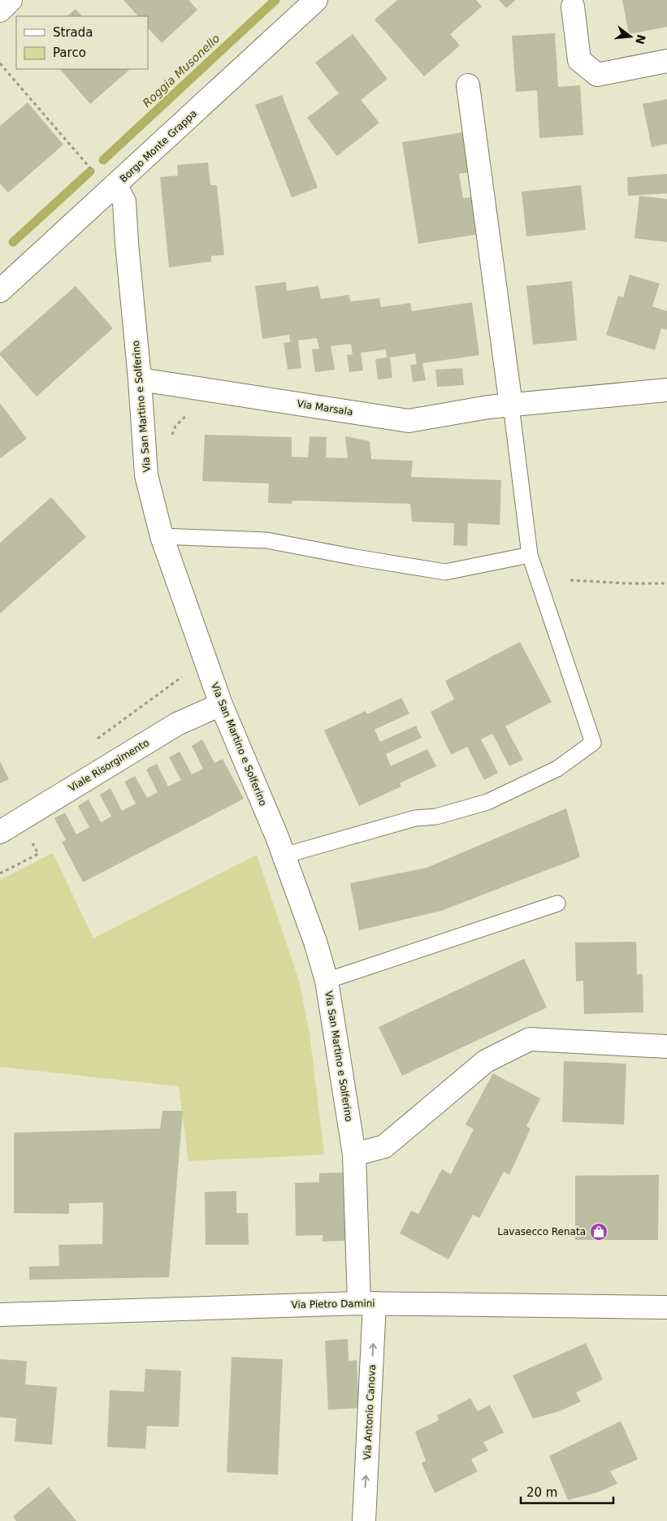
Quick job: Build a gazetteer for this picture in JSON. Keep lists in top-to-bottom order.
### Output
{
  "streets": {
    "street": [
      "Borgo Monte Grappa",
      "Via San Martino e Solferino",
      "Via Marsala",
      "Viale Risorgimento",
      "Via Pietro Damini",
      "Via Antonio Canova"
    ]
  },
  "crossings": [
    ["Borgo Monte Grappa", "Via San Martino e Solferino"],
    ["Via San Martino e Solferino", "Via Marsala"],
    ["Via San Martino e Solferino", "Viale Risorgimento"],
    ["Via San Martino e Solferino", "Via Pietro Damini"],
    ["Via San Martino e Solferino", "Via Antonio Canova"],
    ["Via Pietro Damini", "Via Antonio Canova"]
  ],
  "one_way": ["Via Antonio Canova"],
  "water": ["Roggia Musonello"],
  "places": {
    "shop": ["Lavasecco Renata"]
  },
  "legend": ["Strada", "Parco"],
  "scale_bar": "20 m",
  "north": "right"
}
